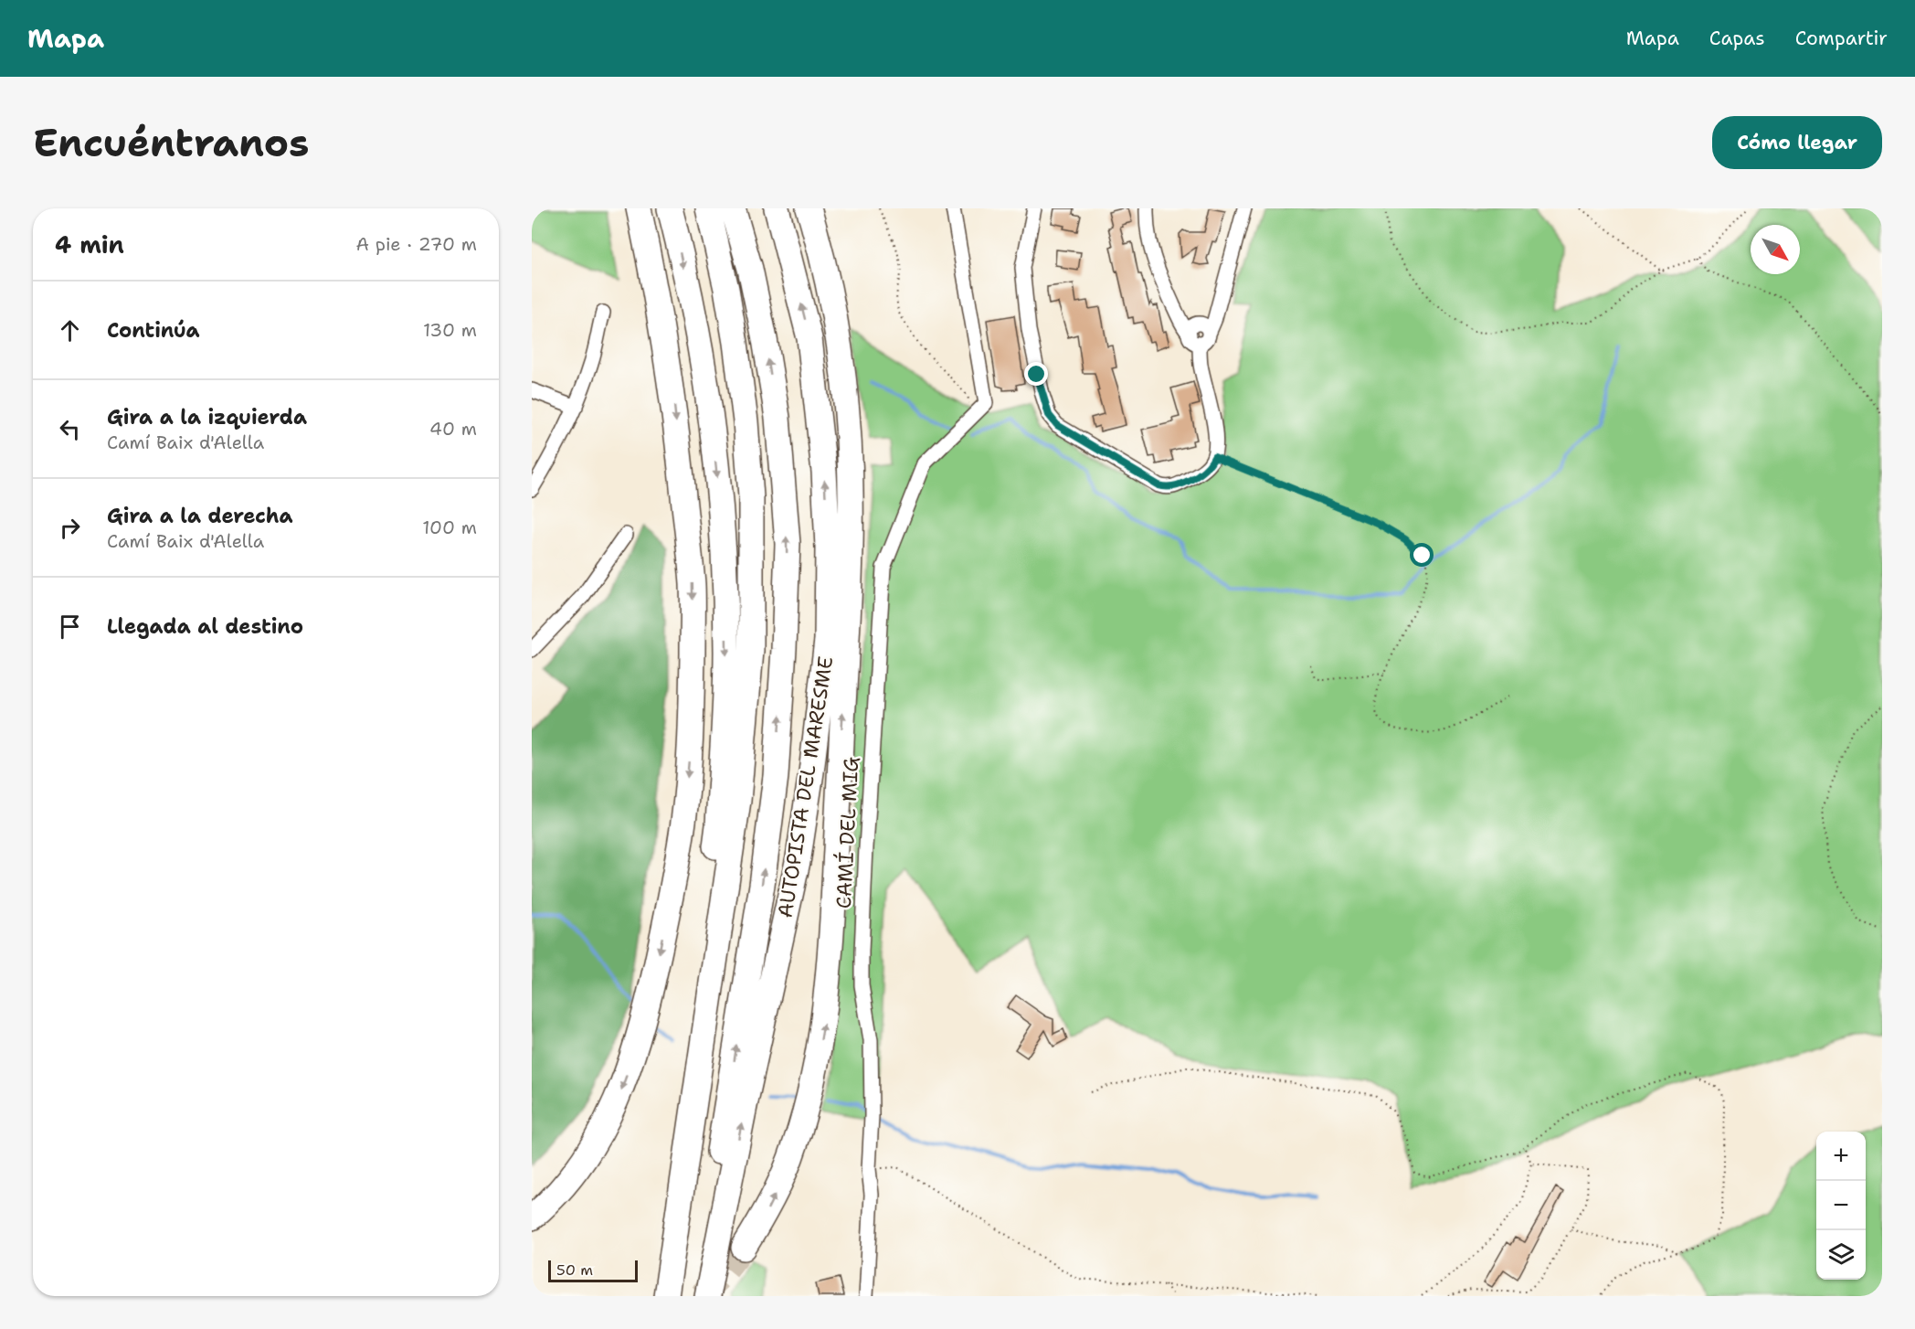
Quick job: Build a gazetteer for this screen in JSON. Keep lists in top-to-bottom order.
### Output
{
  "streets": {
    "highway": ["AUTOPISTA DEL MARESME"],
    "street": ["CAMÍ DEL MIG"]
  },
  "scale_bar": "50 m",
  "north": "bottom right",
  "page": {
    "header": "Mapa",
    "nav": ["Mapa", "Capas", "Compartir"],
    "buttons": "Cómo llegar",
    "title": "Encuéntranos",
    "heading": ["4 min", "A pie · 270 m"],
    "list": [
      ["Continúa", "130 m"],
      ["Gira a la izquierda", "Camí Baix d'Alella", "40 m"],
      ["Gira a la derecha", "Camí Baix d'Alella", "100 m"],
      "Llegada al destino"
    ],
    "map_buttons": ["+", "−"],
    "scale": "50 m"
  }
}
